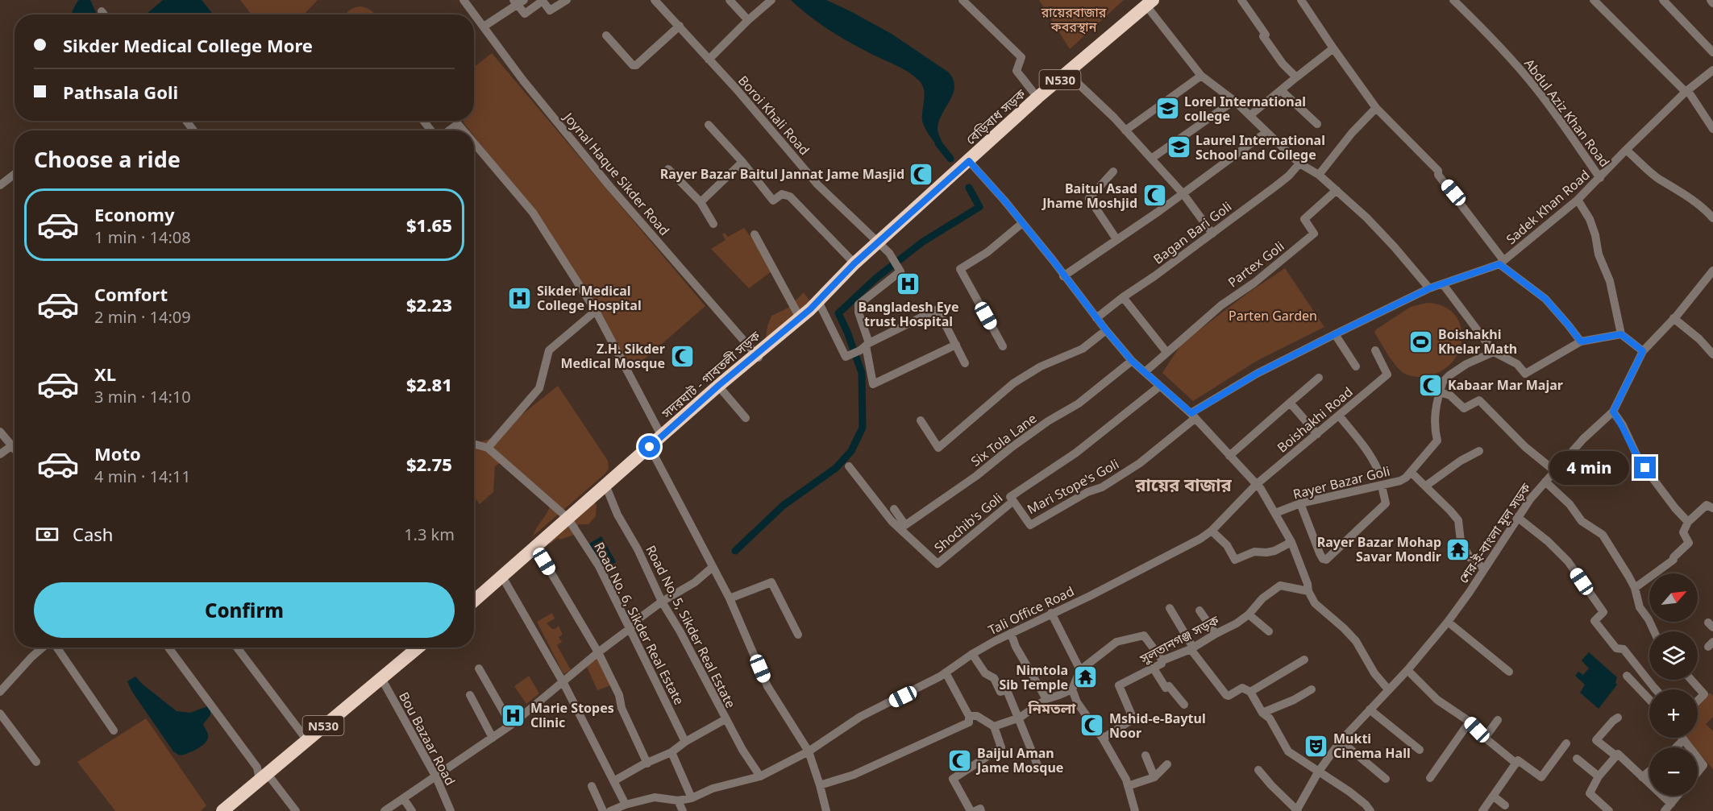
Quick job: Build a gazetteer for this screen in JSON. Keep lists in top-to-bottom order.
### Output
{
  "streets": {
    "highway": ["N530", "বেড়িবাধ সড়ক", "সদরঘাট - গাবতলী সড়ক"],
    "street": [
      "Abdul Aziz Khan Road",
      "Boroi Khali Road",
      "Joynal Haque Sikder Road",
      "Sadek Khan Road",
      "Bagan Bari Goli",
      "Partex Goli",
      "Boishakhi Road",
      "Six Tola Lane",
      "Rayer Bazar Goli",
      "Mari Stope's Goli",
      "Shochib's Goli",
      "শের-ই-বাংলা মূল সড়ক",
      "Tali Office Road",
      "Road No. 6, Sikder Real Estate",
      "Road No. 5, Sikder Real Estate",
      "সুলতানগঞ্জ সড়ক",
      "Bou Bazaar Road"
    ]
  },
  "crossings": [
    ["N530", "Bou Bazaar Road"],
    ["Abdul Aziz Khan Road", "Sadek Khan Road"],
    ["Boroi Khali Road", "সদরঘাট - গাবতলী সড়ক"],
    ["বেড়িবাধ সড়ক", "সদরঘাট - গাবতলী সড়ক"],
    ["Joynal Haque Sikder Road", "সদরঘাট - গাবতলী সড়ক"],
    ["Sadek Khan Road", "Mari Stope's Goli"],
    ["সদরঘাট - গাবতলী সড়ক", "Road No. 6, Sikder Real Estate"],
    ["সদরঘাট - গাবতলী সড়ক", "Road No. 5, Sikder Real Estate"],
    ["Boishakhi Road", "Tali Office Road"],
    ["Mari Stope's Goli", "Shochib's Goli"],
    ["Tali Office Road", "Road No. 5, Sikder Real Estate"]
  ],
  "districts": ["রায়ের বাজার", "নিমতলা"],
  "parks": ["রায়েরবাজার কবরস্থান", "Parten Garden"],
  "places": {
    "school or university": ["Lorel International college", "Laurel International School and College"],
    "mosque": [
      "Rayer Bazar Baitul Jannat Jame Masjid",
      "Baitul Asad Jhame Moshjid",
      "Z.H. Sikder Medical Mosque",
      "Kabaar Mar Majar",
      "Mshid-e-Baytul Noor",
      "Baijul Aman Jame Mosque"
    ],
    "hospital": ["Bangladesh Eye trust Hospital", "Sikder Medical College Hospital", "Marie Stopes Clinic"],
    "sports": ["Boishakhi Khelar Math"],
    "temple": ["Rayer Bazar Mohap Savar Mondir", "Nimtola Sib Temple"],
    "theatre": ["Mukti Cinema Hall"]
  },
  "north": "top right",
  "page": {
    "banner": ["Sikder Medical College More", "Pathsala Goli"],
    "heading": "Choose a ride",
    "list": [
      {
        "name": "Economy",
        "note": "1 min · 14:08",
        "value": "$1.65"
      },
      {
        "name": "Comfort",
        "note": "2 min · 14:09",
        "value": "$2.23"
      },
      {
        "name": "XL",
        "note": "3 min · 14:10",
        "value": "$2.81"
      },
      {
        "name": "Moto",
        "note": "4 min · 14:11",
        "value": "$2.75"
      }
    ],
    "bubble": "4 min",
    "pay": ["Cash", "1.3 km"],
    "buttons": "Confirm",
    "map_buttons": ["+", "−"]
  }
}
